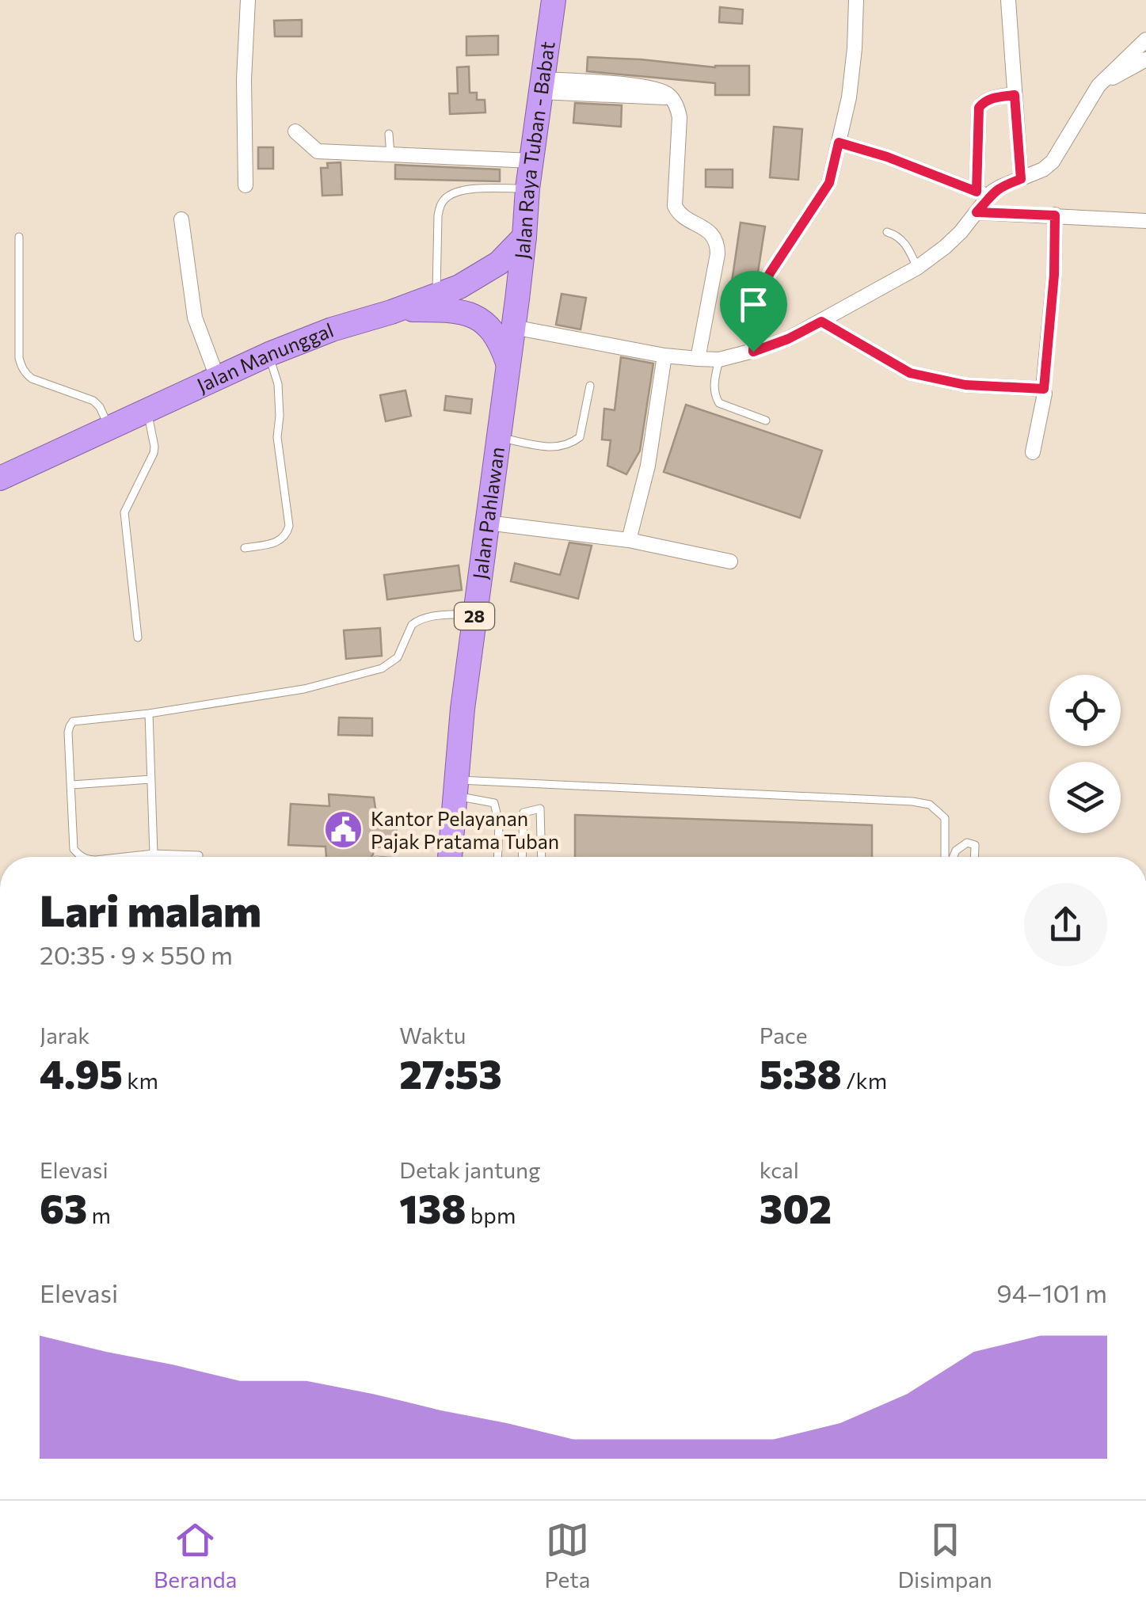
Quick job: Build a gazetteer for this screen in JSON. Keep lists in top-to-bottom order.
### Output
{
  "streets": {
    "highway": [
      "Jalan Raya Tuban - Babat",
      "Jalan Manunggal",
      "Jalan Pahlawan",
      "28"
    ]
  },
  "crossings": [
    ["Jalan Raya Tuban - Babat", "Jalan Manunggal"],
    ["Jalan Raya Tuban - Babat", "Jalan Pahlawan"]
  ],
  "places": {
    "public building": ["Kantor Pelayanan Pajak Pratama Tuban"]
  },
  "page": {
    "heading": ["Lari malam", "20:35 · 9 × 550 m"],
    "stats": [
      ["Jarak", "4.95 km"],
      ["Waktu", "27:53"],
      ["Pace", "5:38 /km"],
      ["Elevasi", "63 m"],
      ["Detak jantung", "138 bpm"],
      ["kcal", "302"]
    ],
    "chart": ["Elevasi", "94–101 m"],
    "tabs": ["Beranda", "Peta", "Disimpan"]
  }
}
